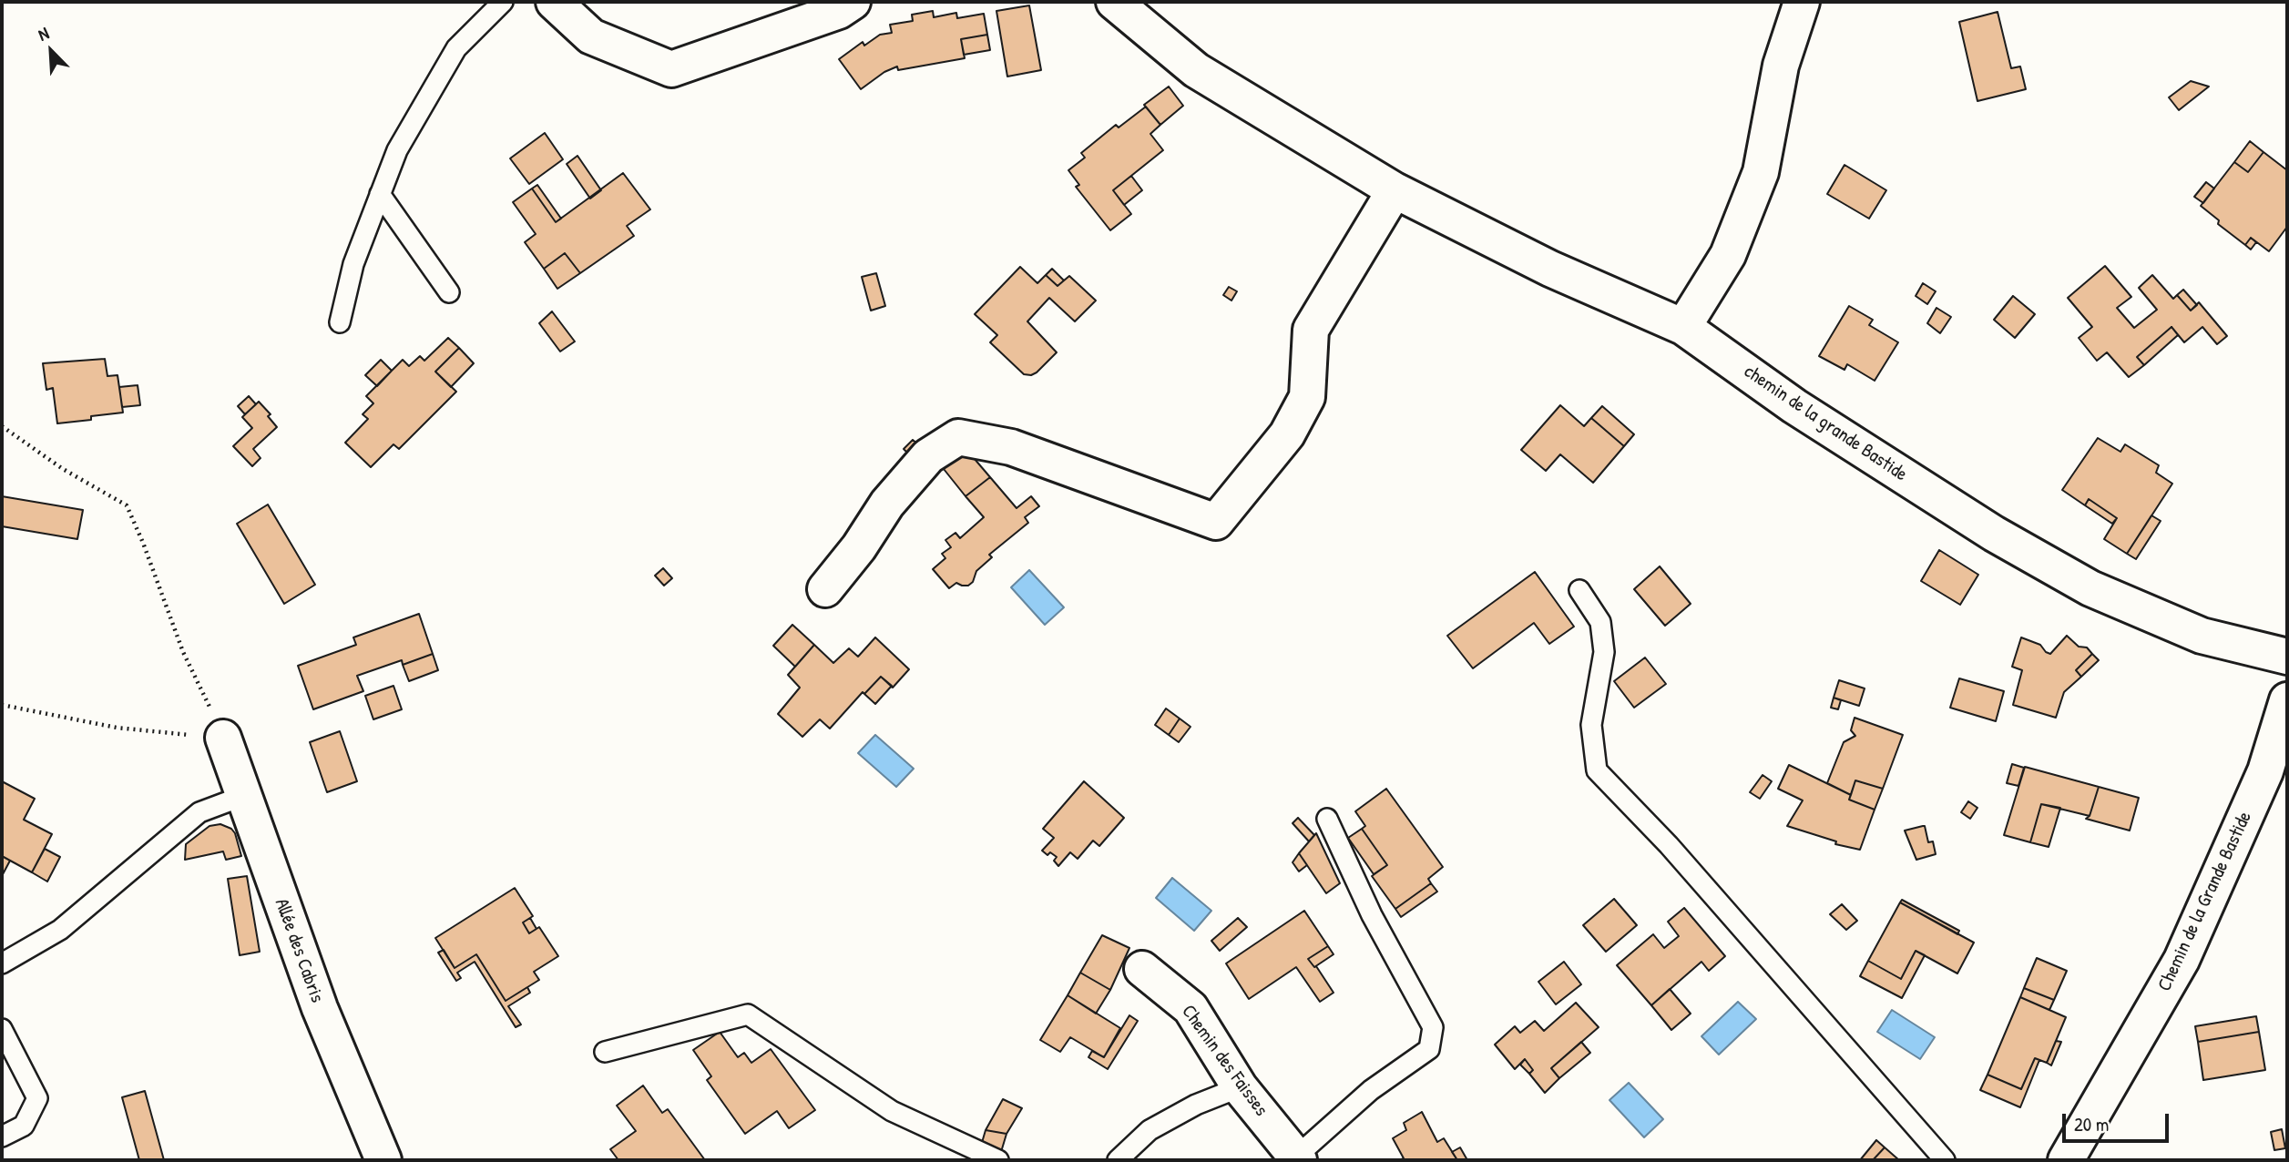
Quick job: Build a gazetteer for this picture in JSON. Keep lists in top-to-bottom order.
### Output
{
  "streets": {
    "street": [
      "chemin de la grande Bastide",
      "Chemin de la Grande Bastide",
      "Allée des Cabris",
      "Chemin des Faisses"
    ]
  },
  "scale_bar": "20 m",
  "north": "top left"
}
